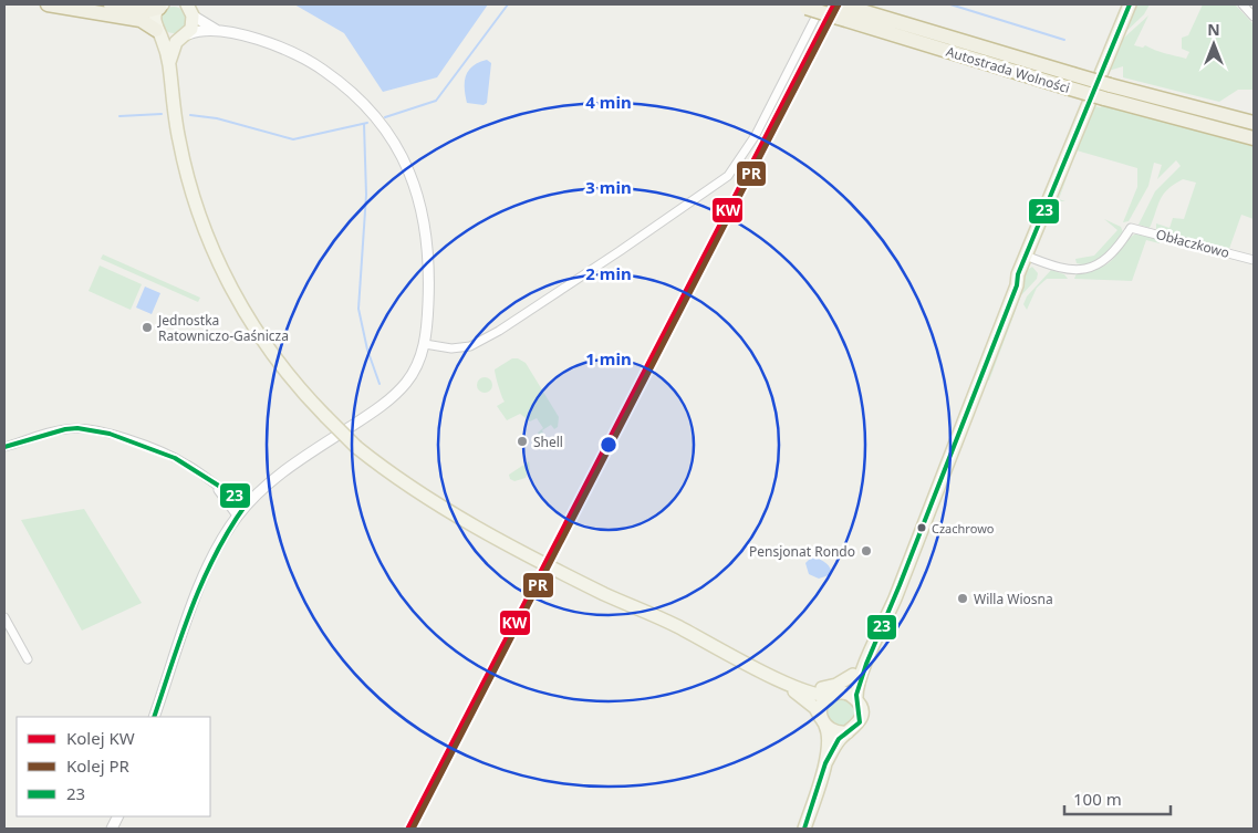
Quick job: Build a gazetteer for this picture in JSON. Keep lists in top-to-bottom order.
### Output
{
  "streets": {
    "highway": ["Autostrada Wolności"],
    "street": ["Obłaczkowo"]
  },
  "places": [
    "Jednostka Ratowniczo-Gaśnicza",
    "Shell",
    "Czachrowo",
    "Pensjonat Rondo",
    "Willa Wiosna"
  ],
  "lines": ["rail line KW", "rail line PR", "transit line 23"],
  "legend": ["Kolej KW", "Kolej PR", "23"],
  "scale_bar": "100 m",
  "north": "top",
  "rings": [
    "4 min",
    "3 min",
    "2 min",
    "1 min"
  ]
}
